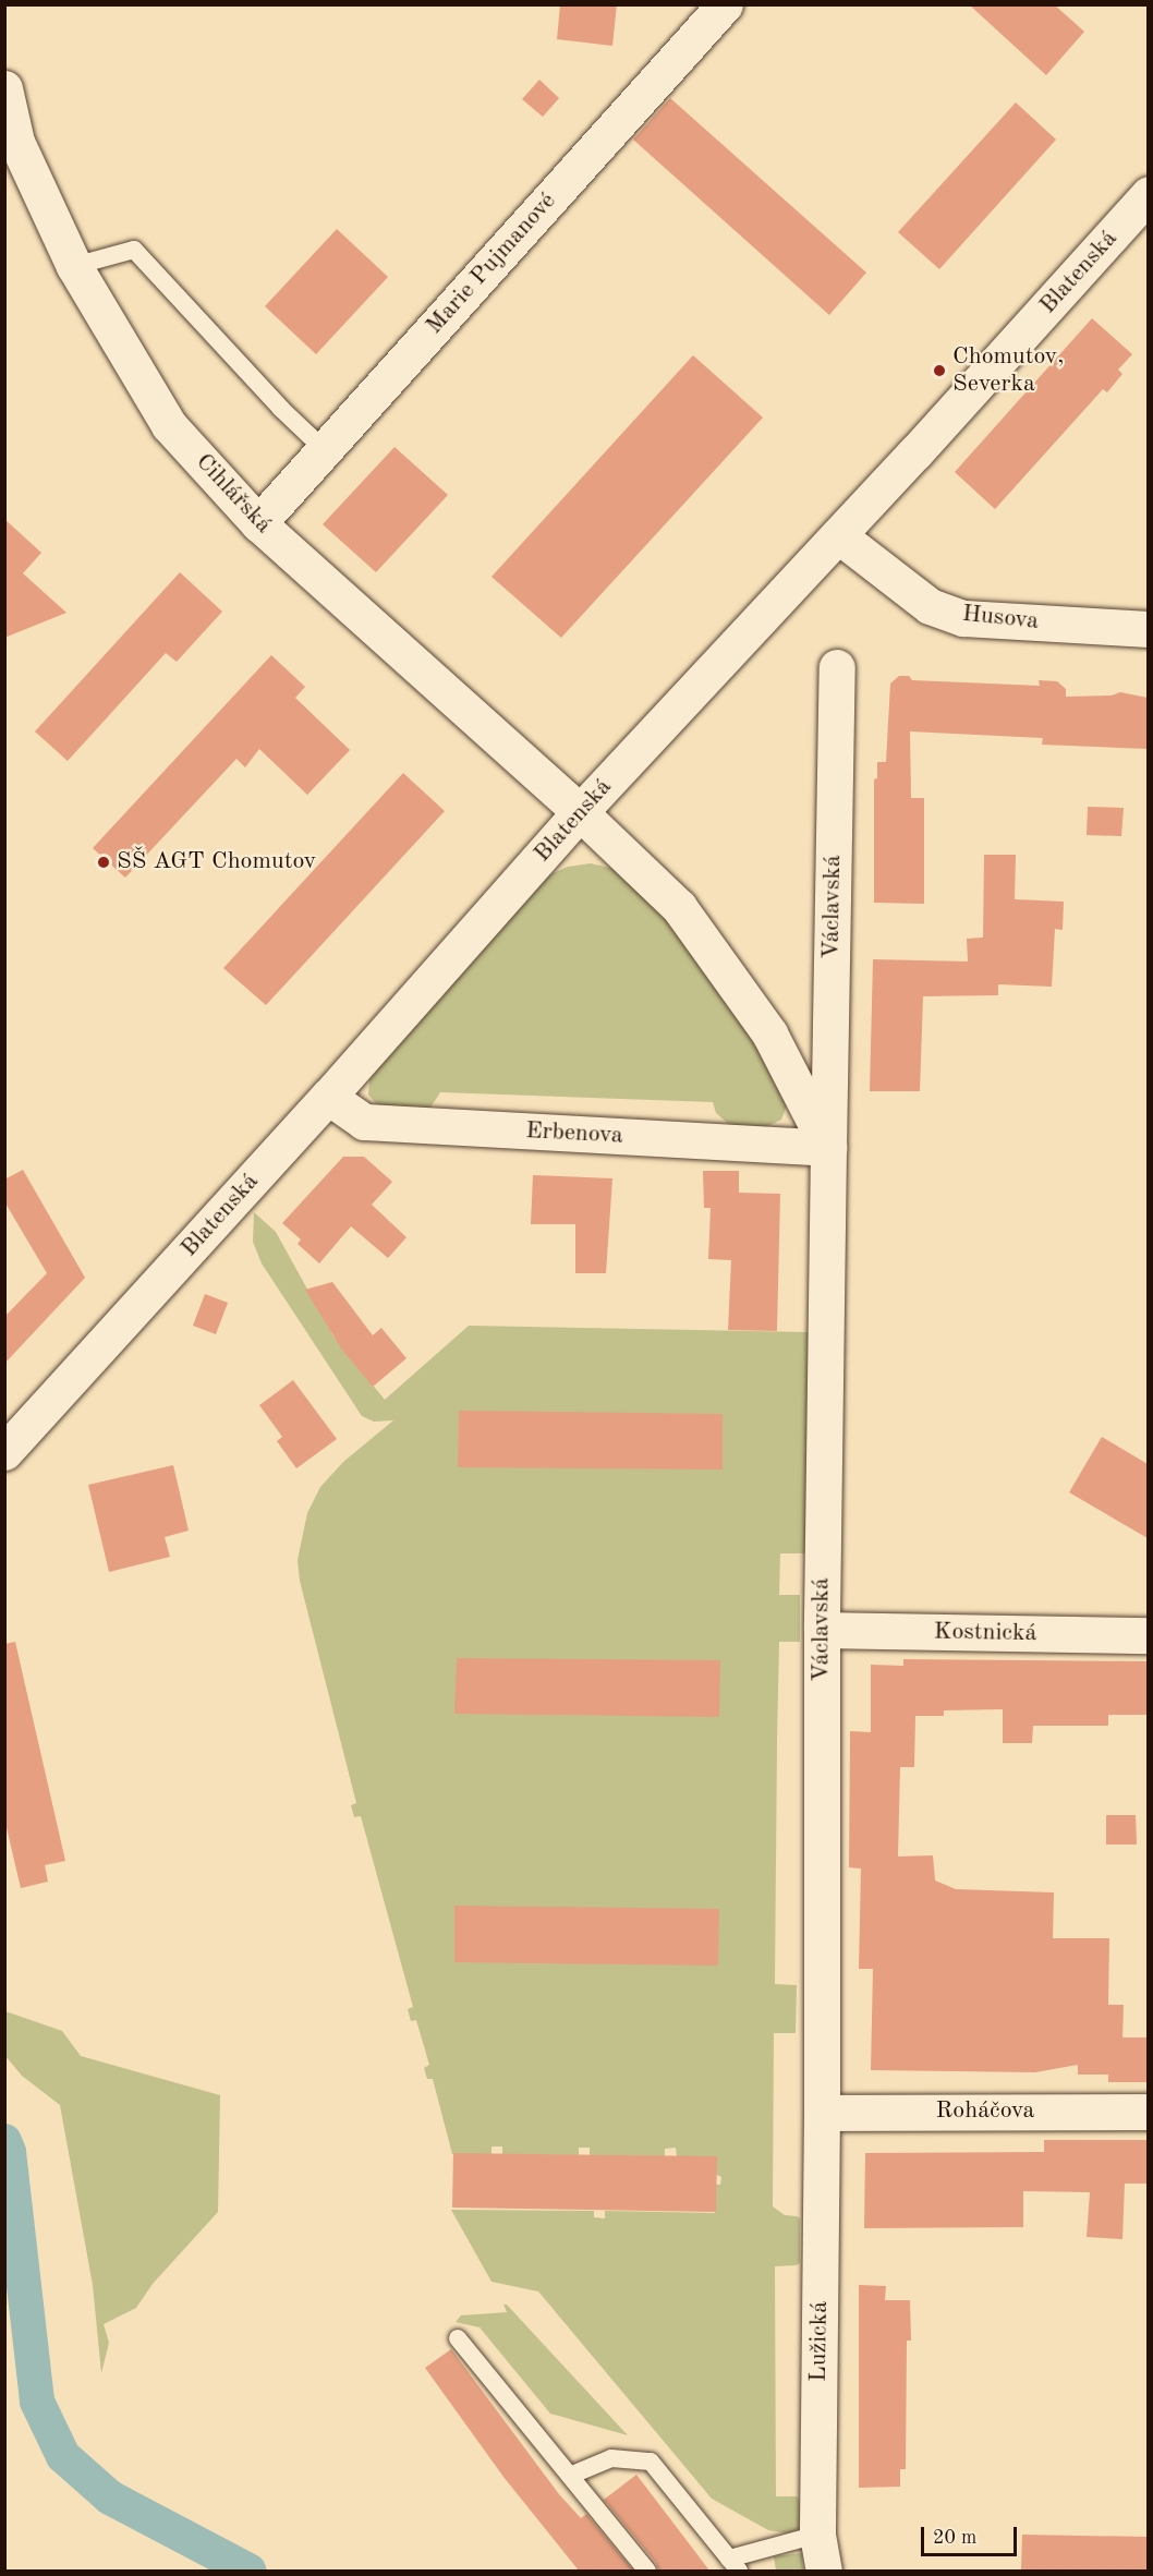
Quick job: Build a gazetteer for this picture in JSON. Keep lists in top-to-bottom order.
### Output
{
  "streets": {
    "street": [
      "Marie Pujmanové",
      "Blatenská",
      "Cihlářská",
      "Husova",
      "Václavská",
      "Erbenova",
      "Kostnická",
      "Roháčova",
      "Lužická"
    ]
  },
  "crossings": [
    ["Marie Pujmanové", "Cihlářská"],
    ["Blatenská", "Cihlářská"],
    ["Blatenská", "Husova"],
    ["Blatenská", "Václavská"],
    ["Blatenská", "Erbenova"],
    ["Cihlářská", "Václavská"],
    ["Václavská", "Erbenova"],
    ["Václavská", "Kostnická"],
    ["Václavská", "Roháčova"],
    ["Václavská", "Lužická"],
    ["Roháčova", "Lužická"]
  ],
  "places": ["Chomutov, Severka", "SŠ AGT Chomutov"],
  "scale_bar": "20 m"
}
